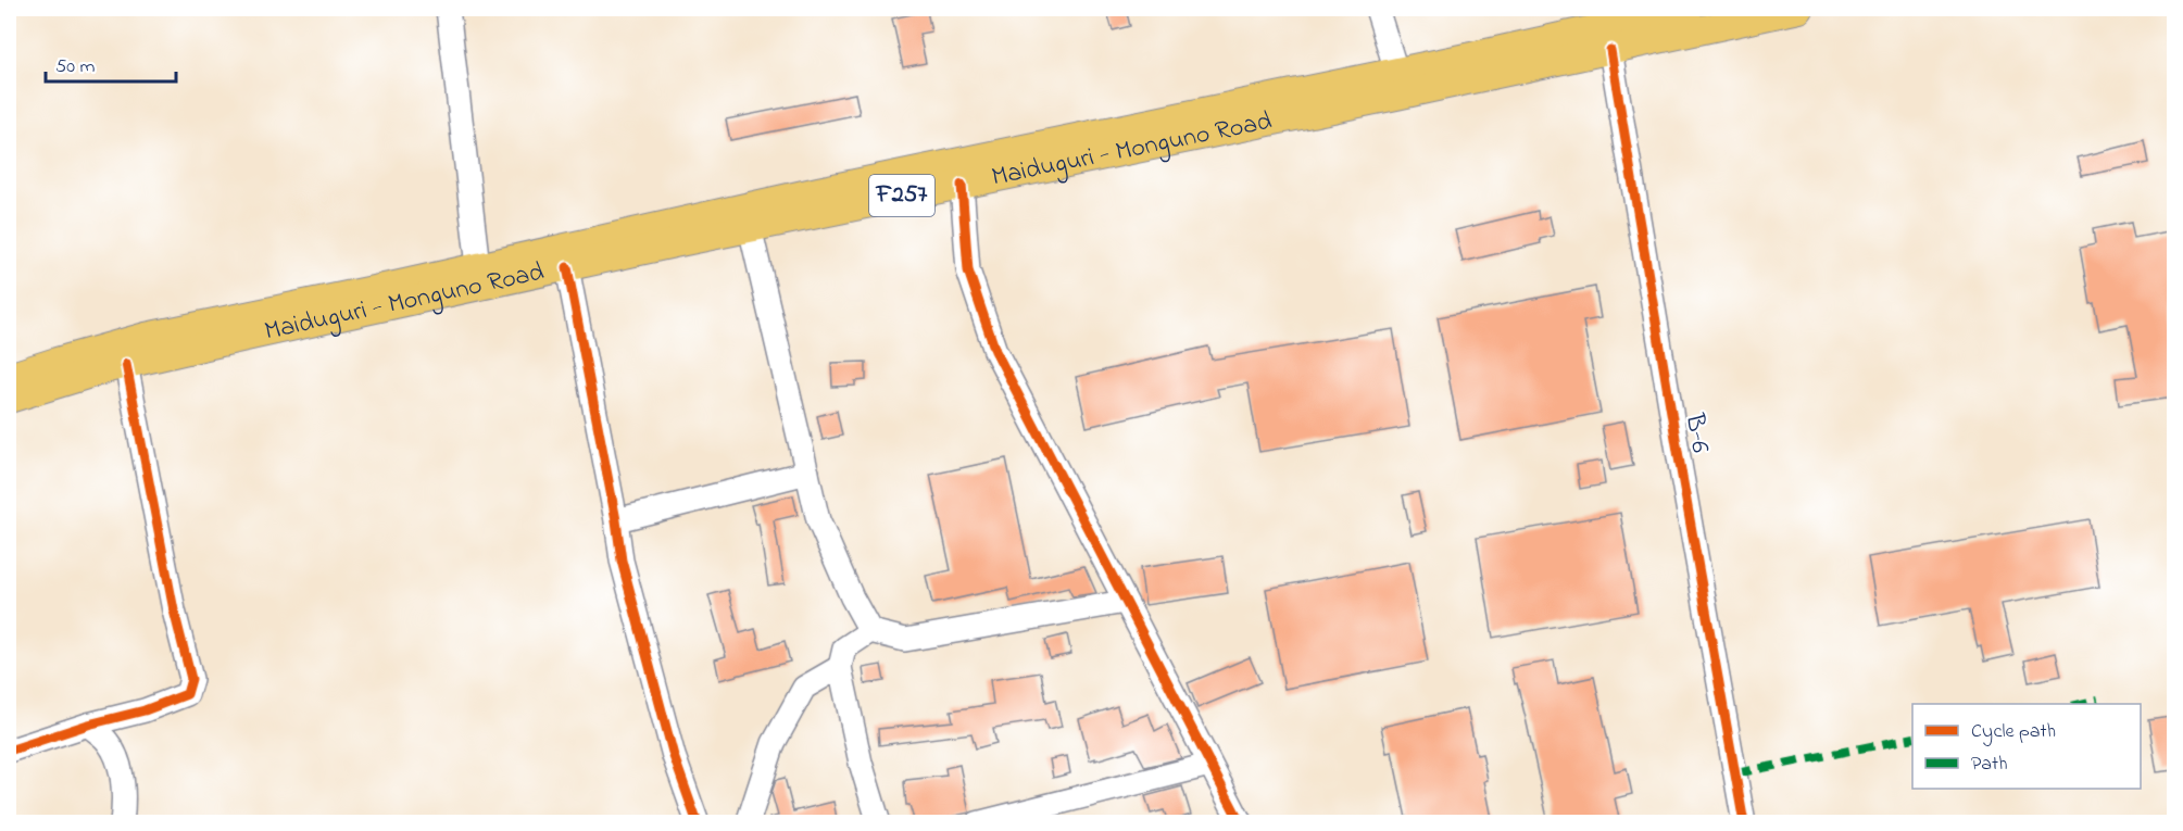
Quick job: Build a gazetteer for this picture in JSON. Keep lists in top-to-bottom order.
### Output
{
  "streets": {
    "main road": ["Maiduguri - Monguno Road", "F257"],
    "street": ["B-6"]
  },
  "crossings": [
    ["Maiduguri - Monguno Road", "B-6"]
  ],
  "legend": ["Cycle path", "Path"],
  "scale_bar": "50 m"
}
